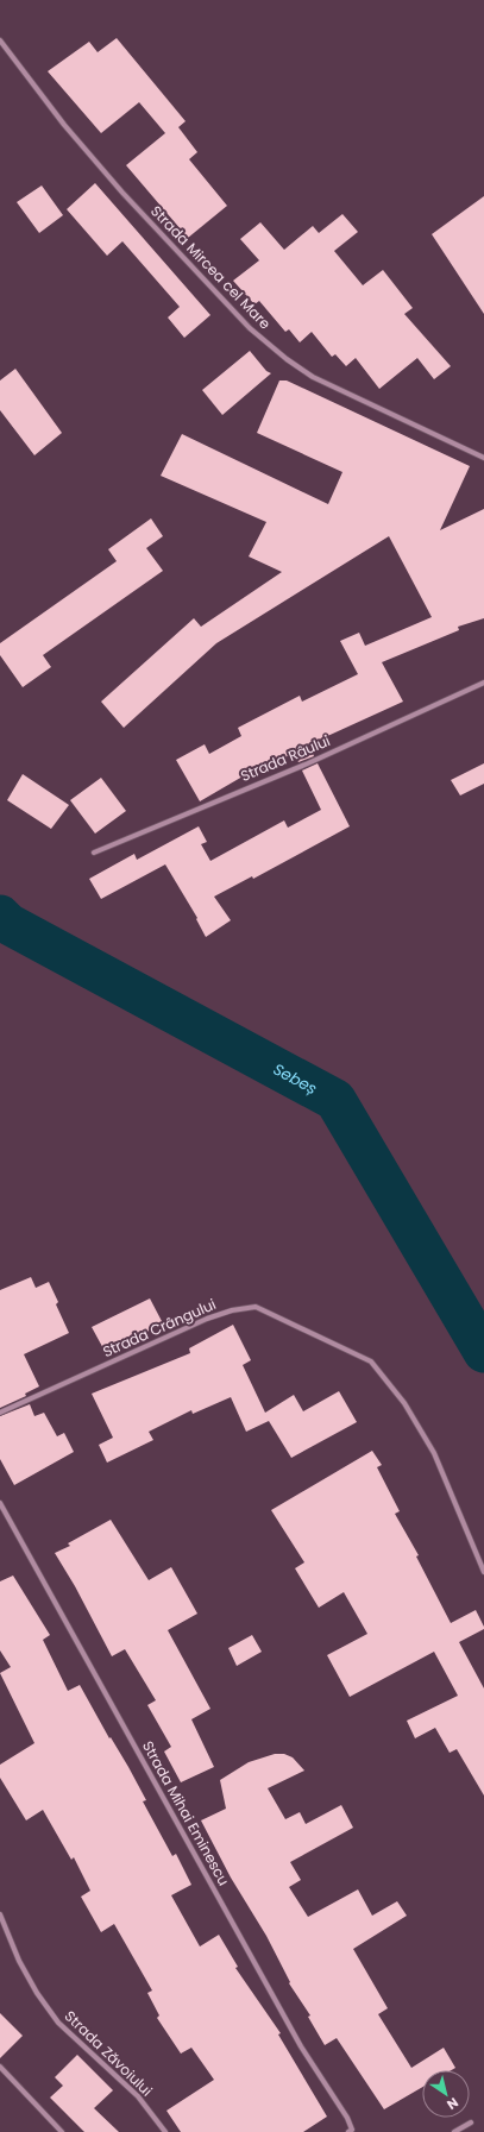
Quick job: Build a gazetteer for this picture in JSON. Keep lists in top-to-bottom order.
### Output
{
  "streets": {
    "street": [
      "Strada Mircea cel Mare",
      "Strada Râului",
      "Strada Crângului",
      "Strada Mihai Eminescu",
      "Strada Zăvoiului"
    ]
  },
  "water": ["Sebeș"],
  "north": "bottom right"
}
